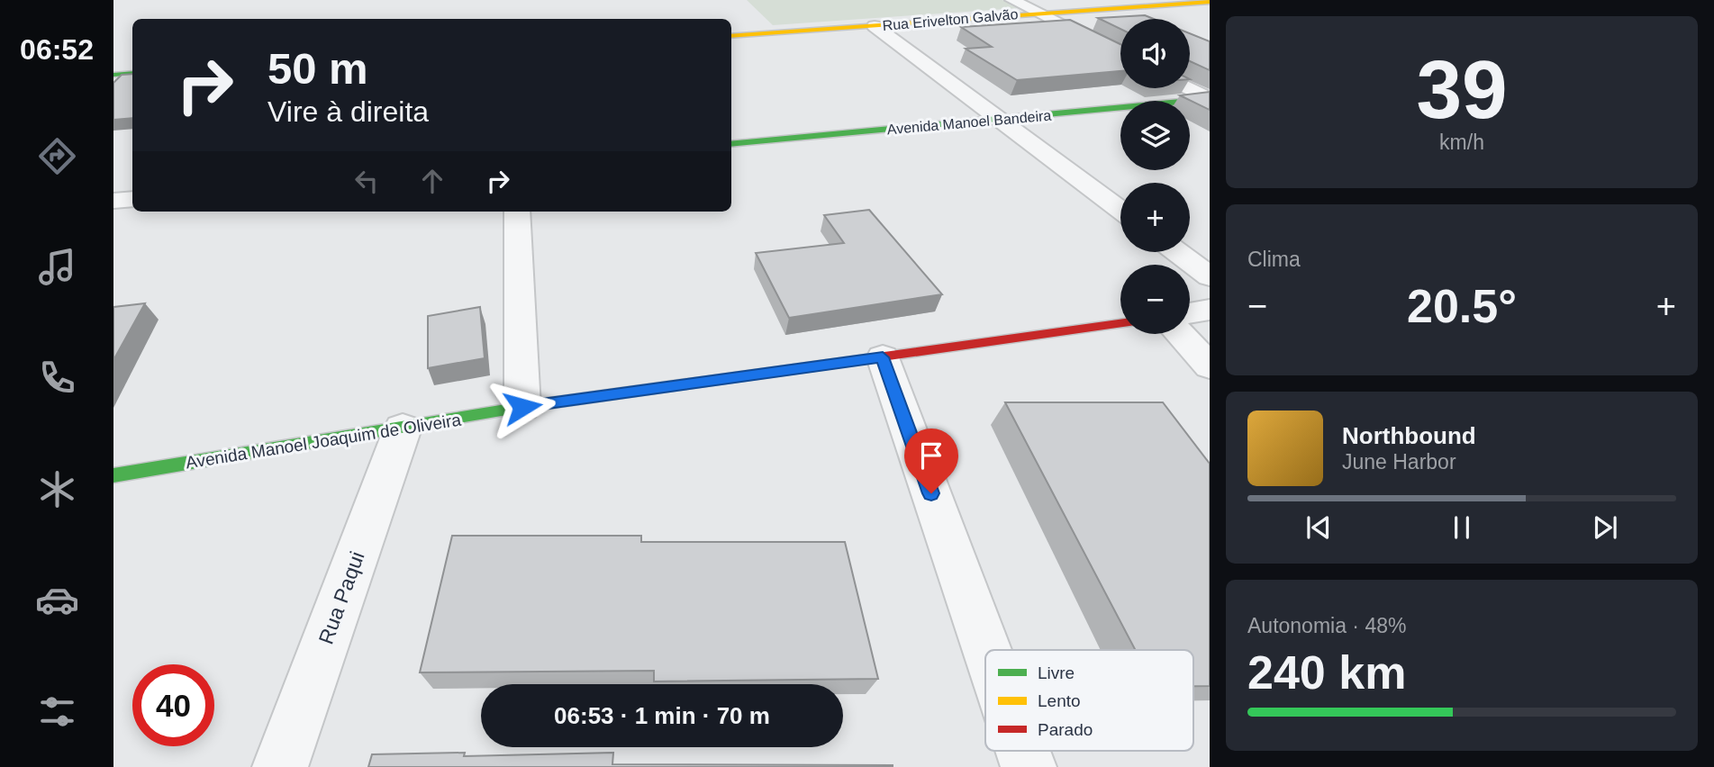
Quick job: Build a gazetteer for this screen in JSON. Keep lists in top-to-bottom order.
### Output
{
  "streets": {
    "street": [
      "Rua Erivelton Galvão",
      "Avenida Manoel Bandeira",
      "Avenida Manoel Joaquim de Oliveira",
      "Rua Paqui"
    ]
  },
  "crossings": [
    ["Avenida Manoel Joaquim de Oliveira", "Rua Paqui"]
  ],
  "legend": ["Livre", "Lento", "Parado"],
  "page": {
    "tabs": "06:52",
    "tile": [
      ["39", "km/h"],
      "Clima",
      ["Autonomia · 48%", "240 km"]
    ],
    "map_buttons": ["+", "−"],
    "turn": ["50 m", "Vire à direita"],
    "heat": ["−", "20.5°", "+"],
    "song": ["Northbound", "June Harbor"],
    "limit": "40",
    "trip": "06:53 · 1 min · 70 m"
  }
}
